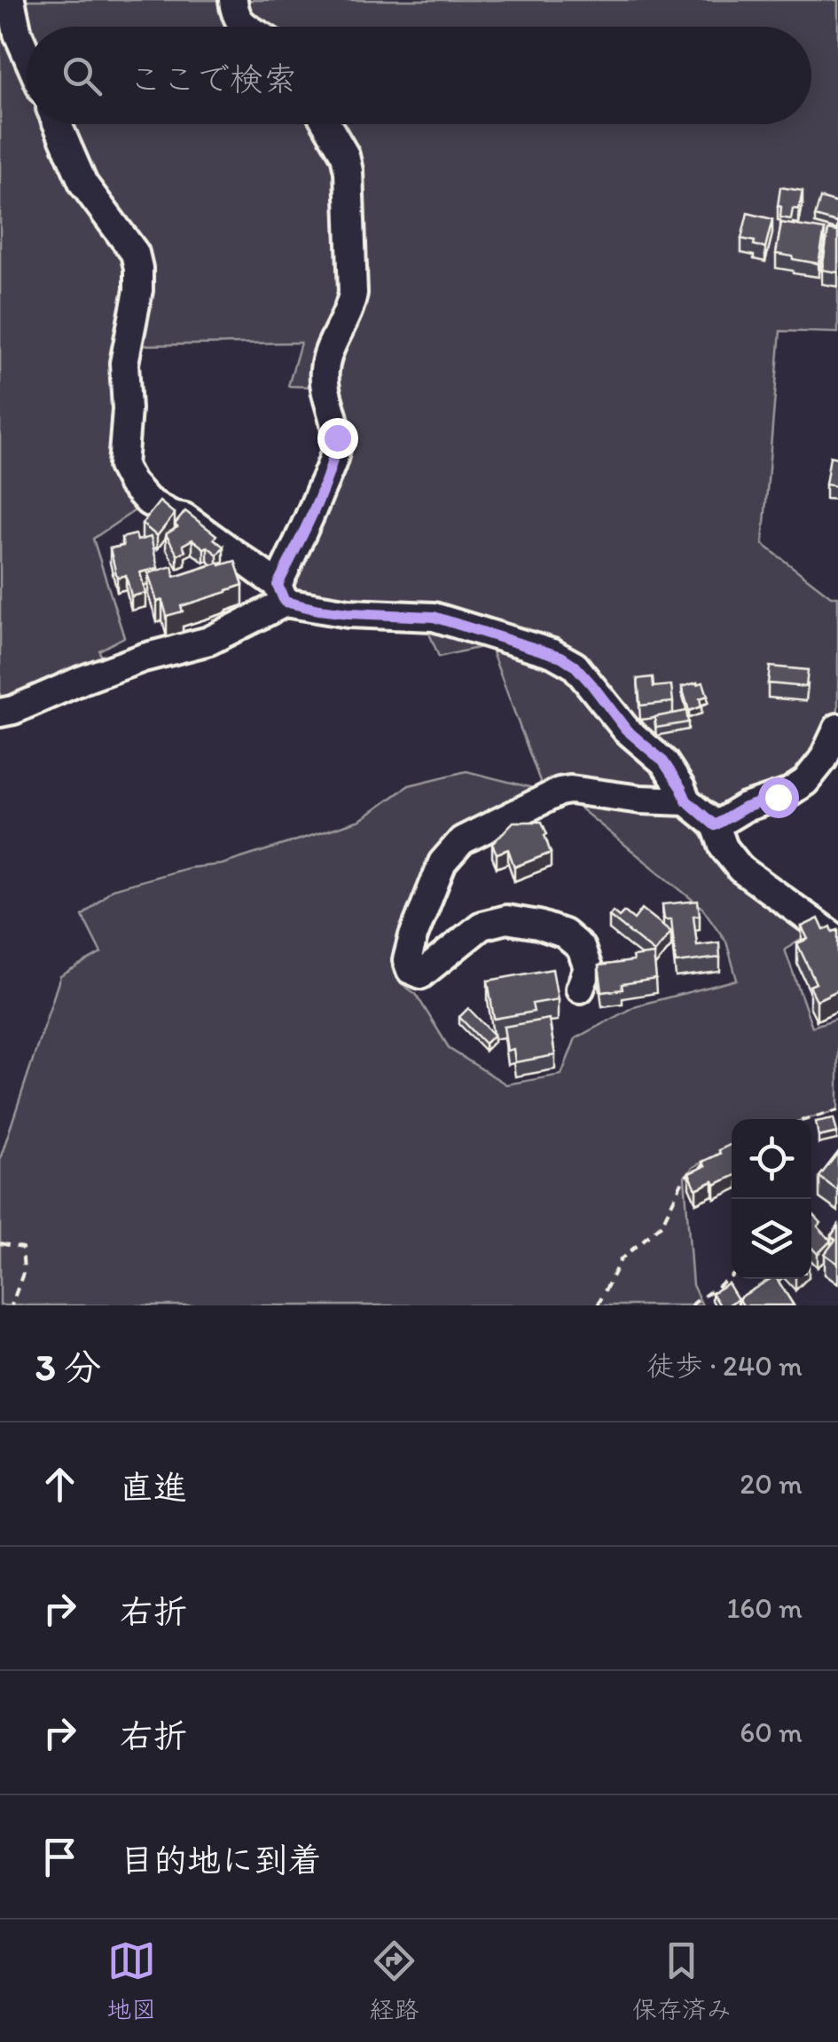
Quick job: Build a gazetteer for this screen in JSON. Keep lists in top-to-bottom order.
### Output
{
  "page": {
    "search": "ここで検索",
    "heading": ["3 分", "徒歩 · 240 m"],
    "list": [
      ["直進", "20 m"],
      ["右折", "160 m"],
      ["右折", "60 m"],
      "目的地に到着"
    ],
    "nav": ["地図", "経路", "保存済み"]
  }
}
